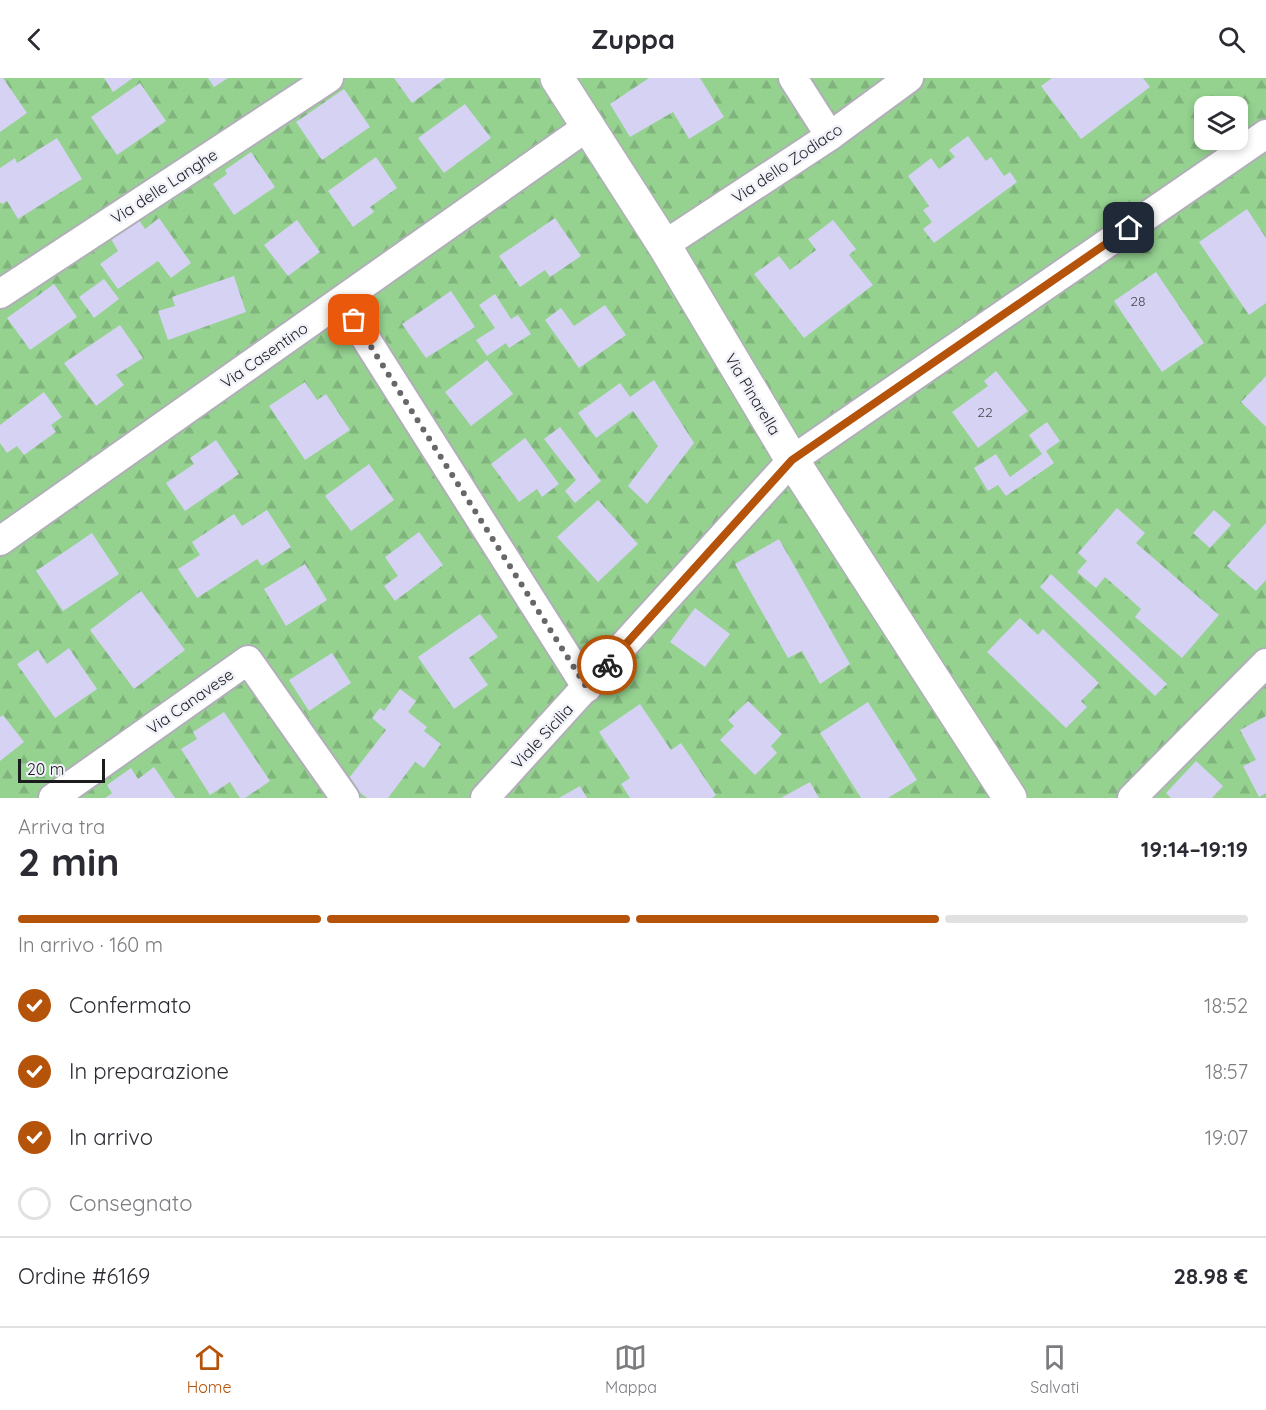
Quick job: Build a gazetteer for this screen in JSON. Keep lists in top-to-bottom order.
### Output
{
  "streets": {
    "street": [
      "Via dello Zodiaco",
      "Via delle Langhe",
      "Via Casentino",
      "Via Pinarella",
      "Via Canavese",
      "Viale Sicilia"
    ]
  },
  "crossings": [
    ["Via dello Zodiaco", "Via Pinarella"],
    ["Via Casentino", "Via Pinarella"],
    ["Via Pinarella", "Viale Sicilia"]
  ],
  "house_numbers": ["28", "22"],
  "scale_bar": "20 m",
  "page": {
    "header": "Zuppa",
    "scale": "20 m",
    "heading": ["2 min", "Arriva tra", "19:14–19:19"],
    "panel": ["Ordine #6169", "28.98 €"],
    "bar": "In arrivo · 160 m",
    "list": [
      ["Confermato", "18:52"],
      ["In preparazione", "18:57"],
      ["In arrivo", "19:07"],
      "Consegnato"
    ],
    "tabs": ["Home", "Mappa", "Salvati"]
  }
}
